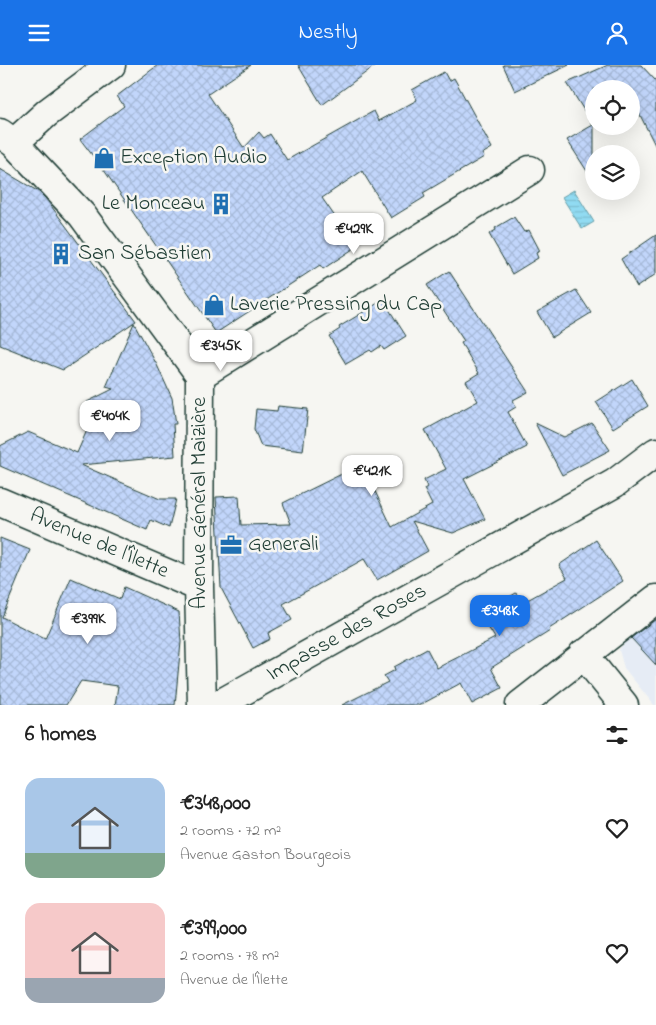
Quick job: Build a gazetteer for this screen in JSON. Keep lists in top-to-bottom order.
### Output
{
  "streets": {
    "street": ["Avenue Général Maizière", "Avenue de l'Îlette", "Impasse des Roses"]
  },
  "crossings": [
    ["Avenue Général Maizière", "Avenue de l'Îlette"]
  ],
  "places": {
    "shop": ["Exception Audio", "Laverie Pressing du Cap"],
    "building": ["Le Monceau", "San Sébastien"],
    "office": ["Generali"]
  },
  "page": {
    "header": "Nestly",
    "price": [
      "€429K",
      "€345K",
      "€404K",
      "€421K",
      "€348K",
      "€399K"
    ],
    "heading": "6 homes",
    "list": [
      {
        "name": "€348,000",
        "note": "2 rooms · 72 m² · Avenue Gaston Bourgeois"
      },
      {
        "name": "€399,000",
        "note": "2 rooms · 78 m² · Avenue de l'Îlette"
      }
    ]
  }
}
